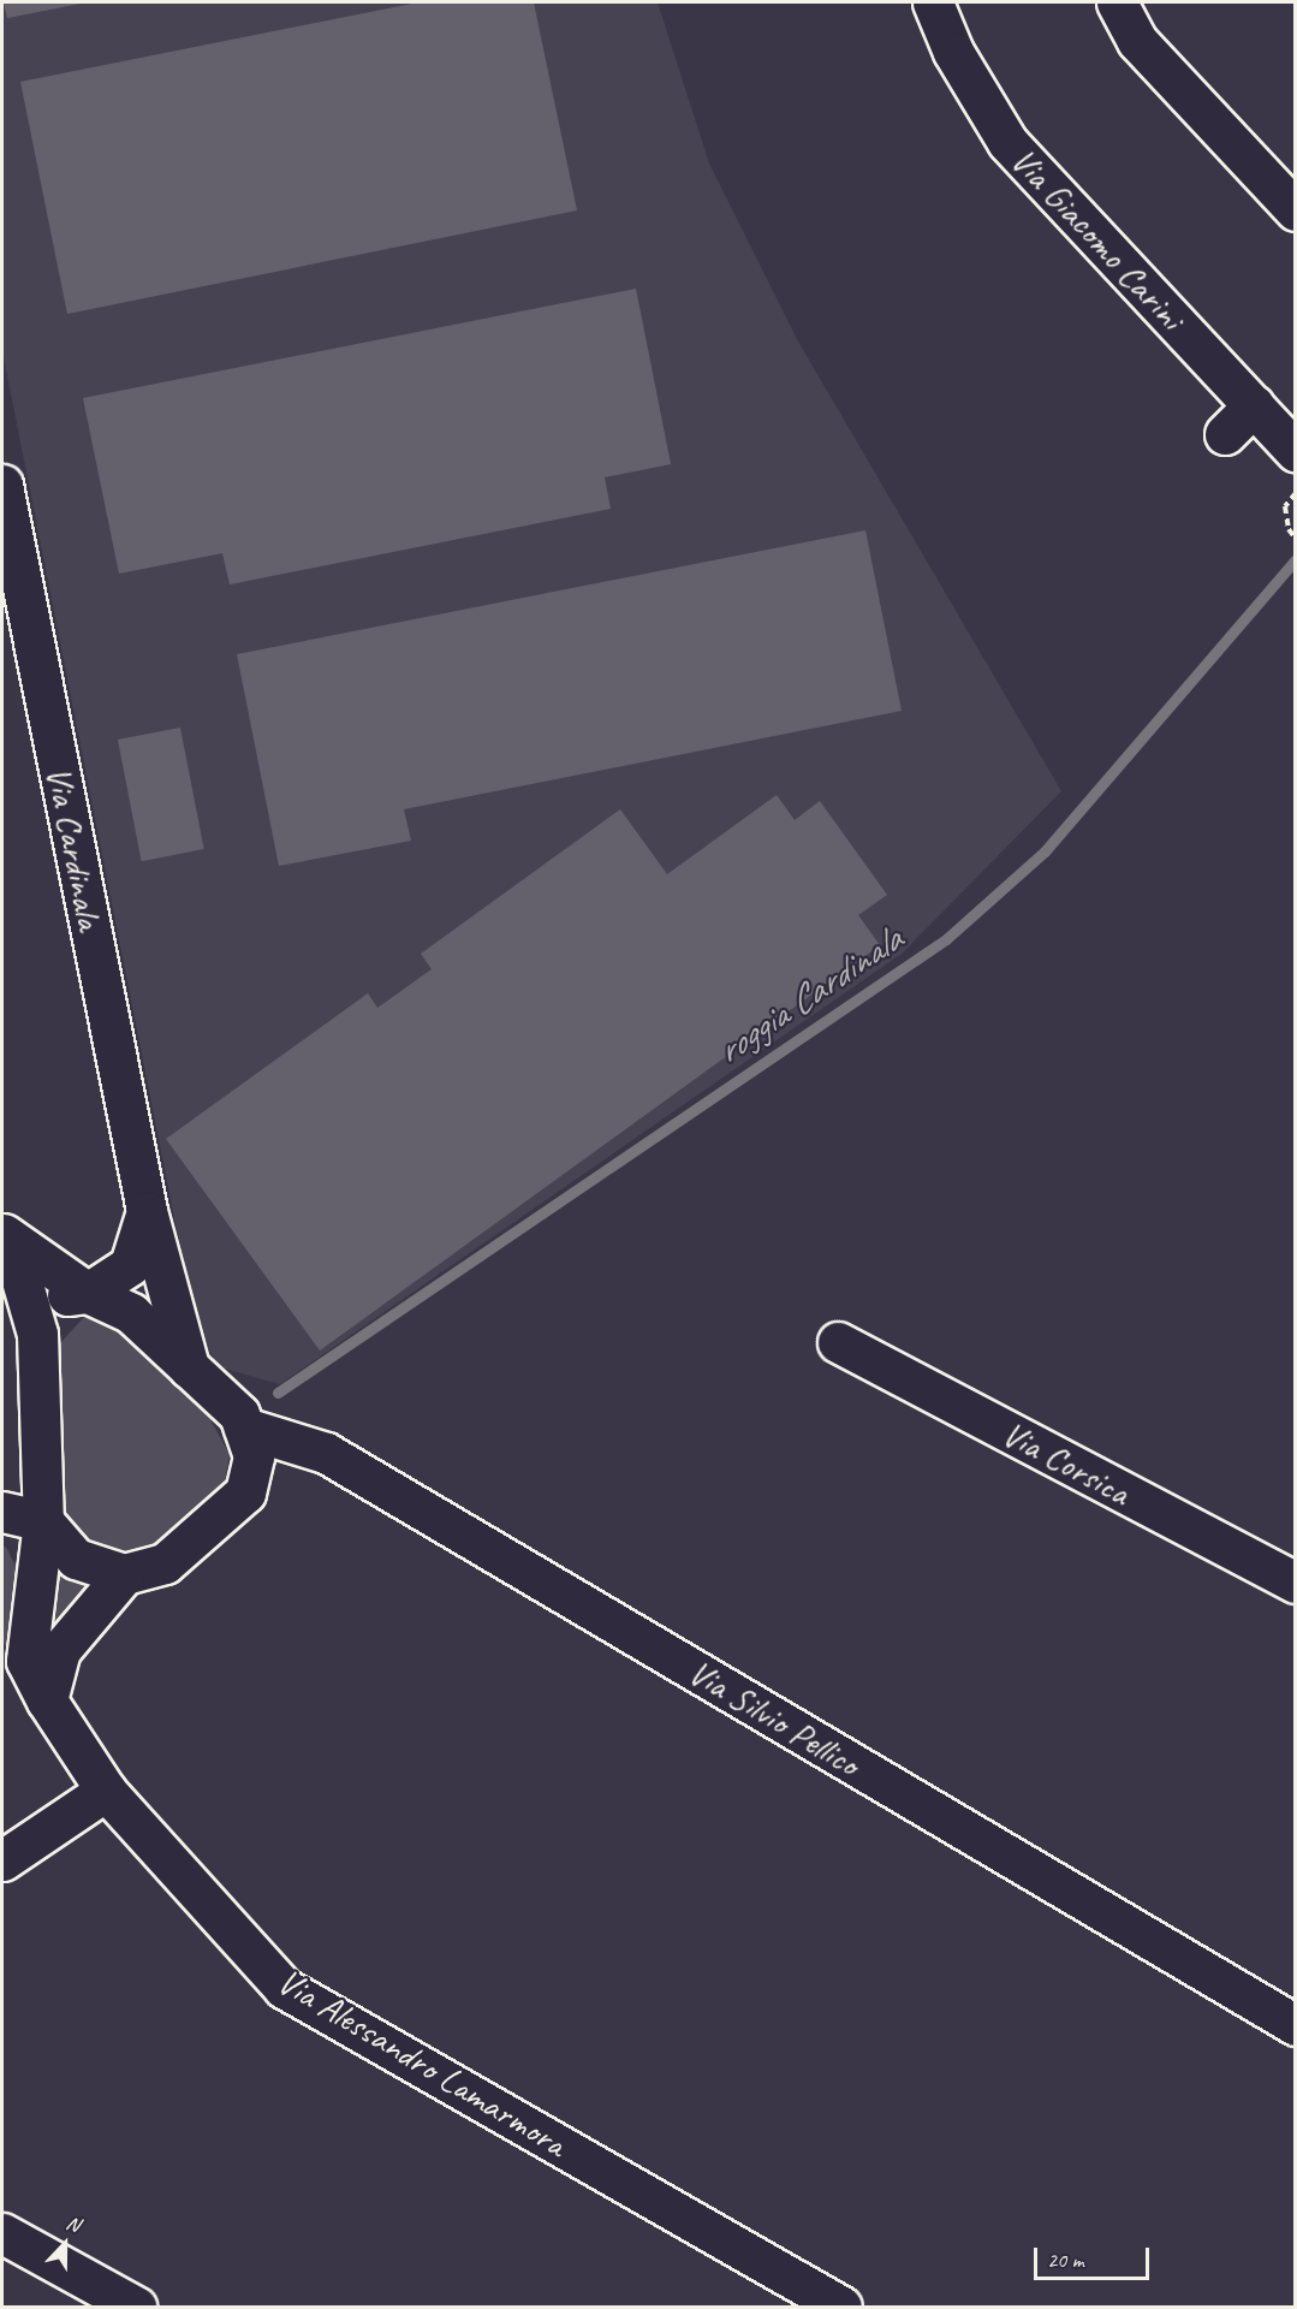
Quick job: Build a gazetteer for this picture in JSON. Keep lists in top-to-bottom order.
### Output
{
  "streets": {
    "street": [
      "Via Giacomo Carini",
      "Via Cardinala",
      "Via Corsica",
      "Via Silvio Pellico",
      "Via Alessandro Lamarmora"
    ]
  },
  "crossings": [
    ["Via Cardinala", "Via Silvio Pellico"],
    ["Via Cardinala", "Via Alessandro Lamarmora"],
    ["Via Silvio Pellico", "Via Alessandro Lamarmora"]
  ],
  "water": ["roggia Cardinala"],
  "scale_bar": "20 m",
  "north": "top"
}
